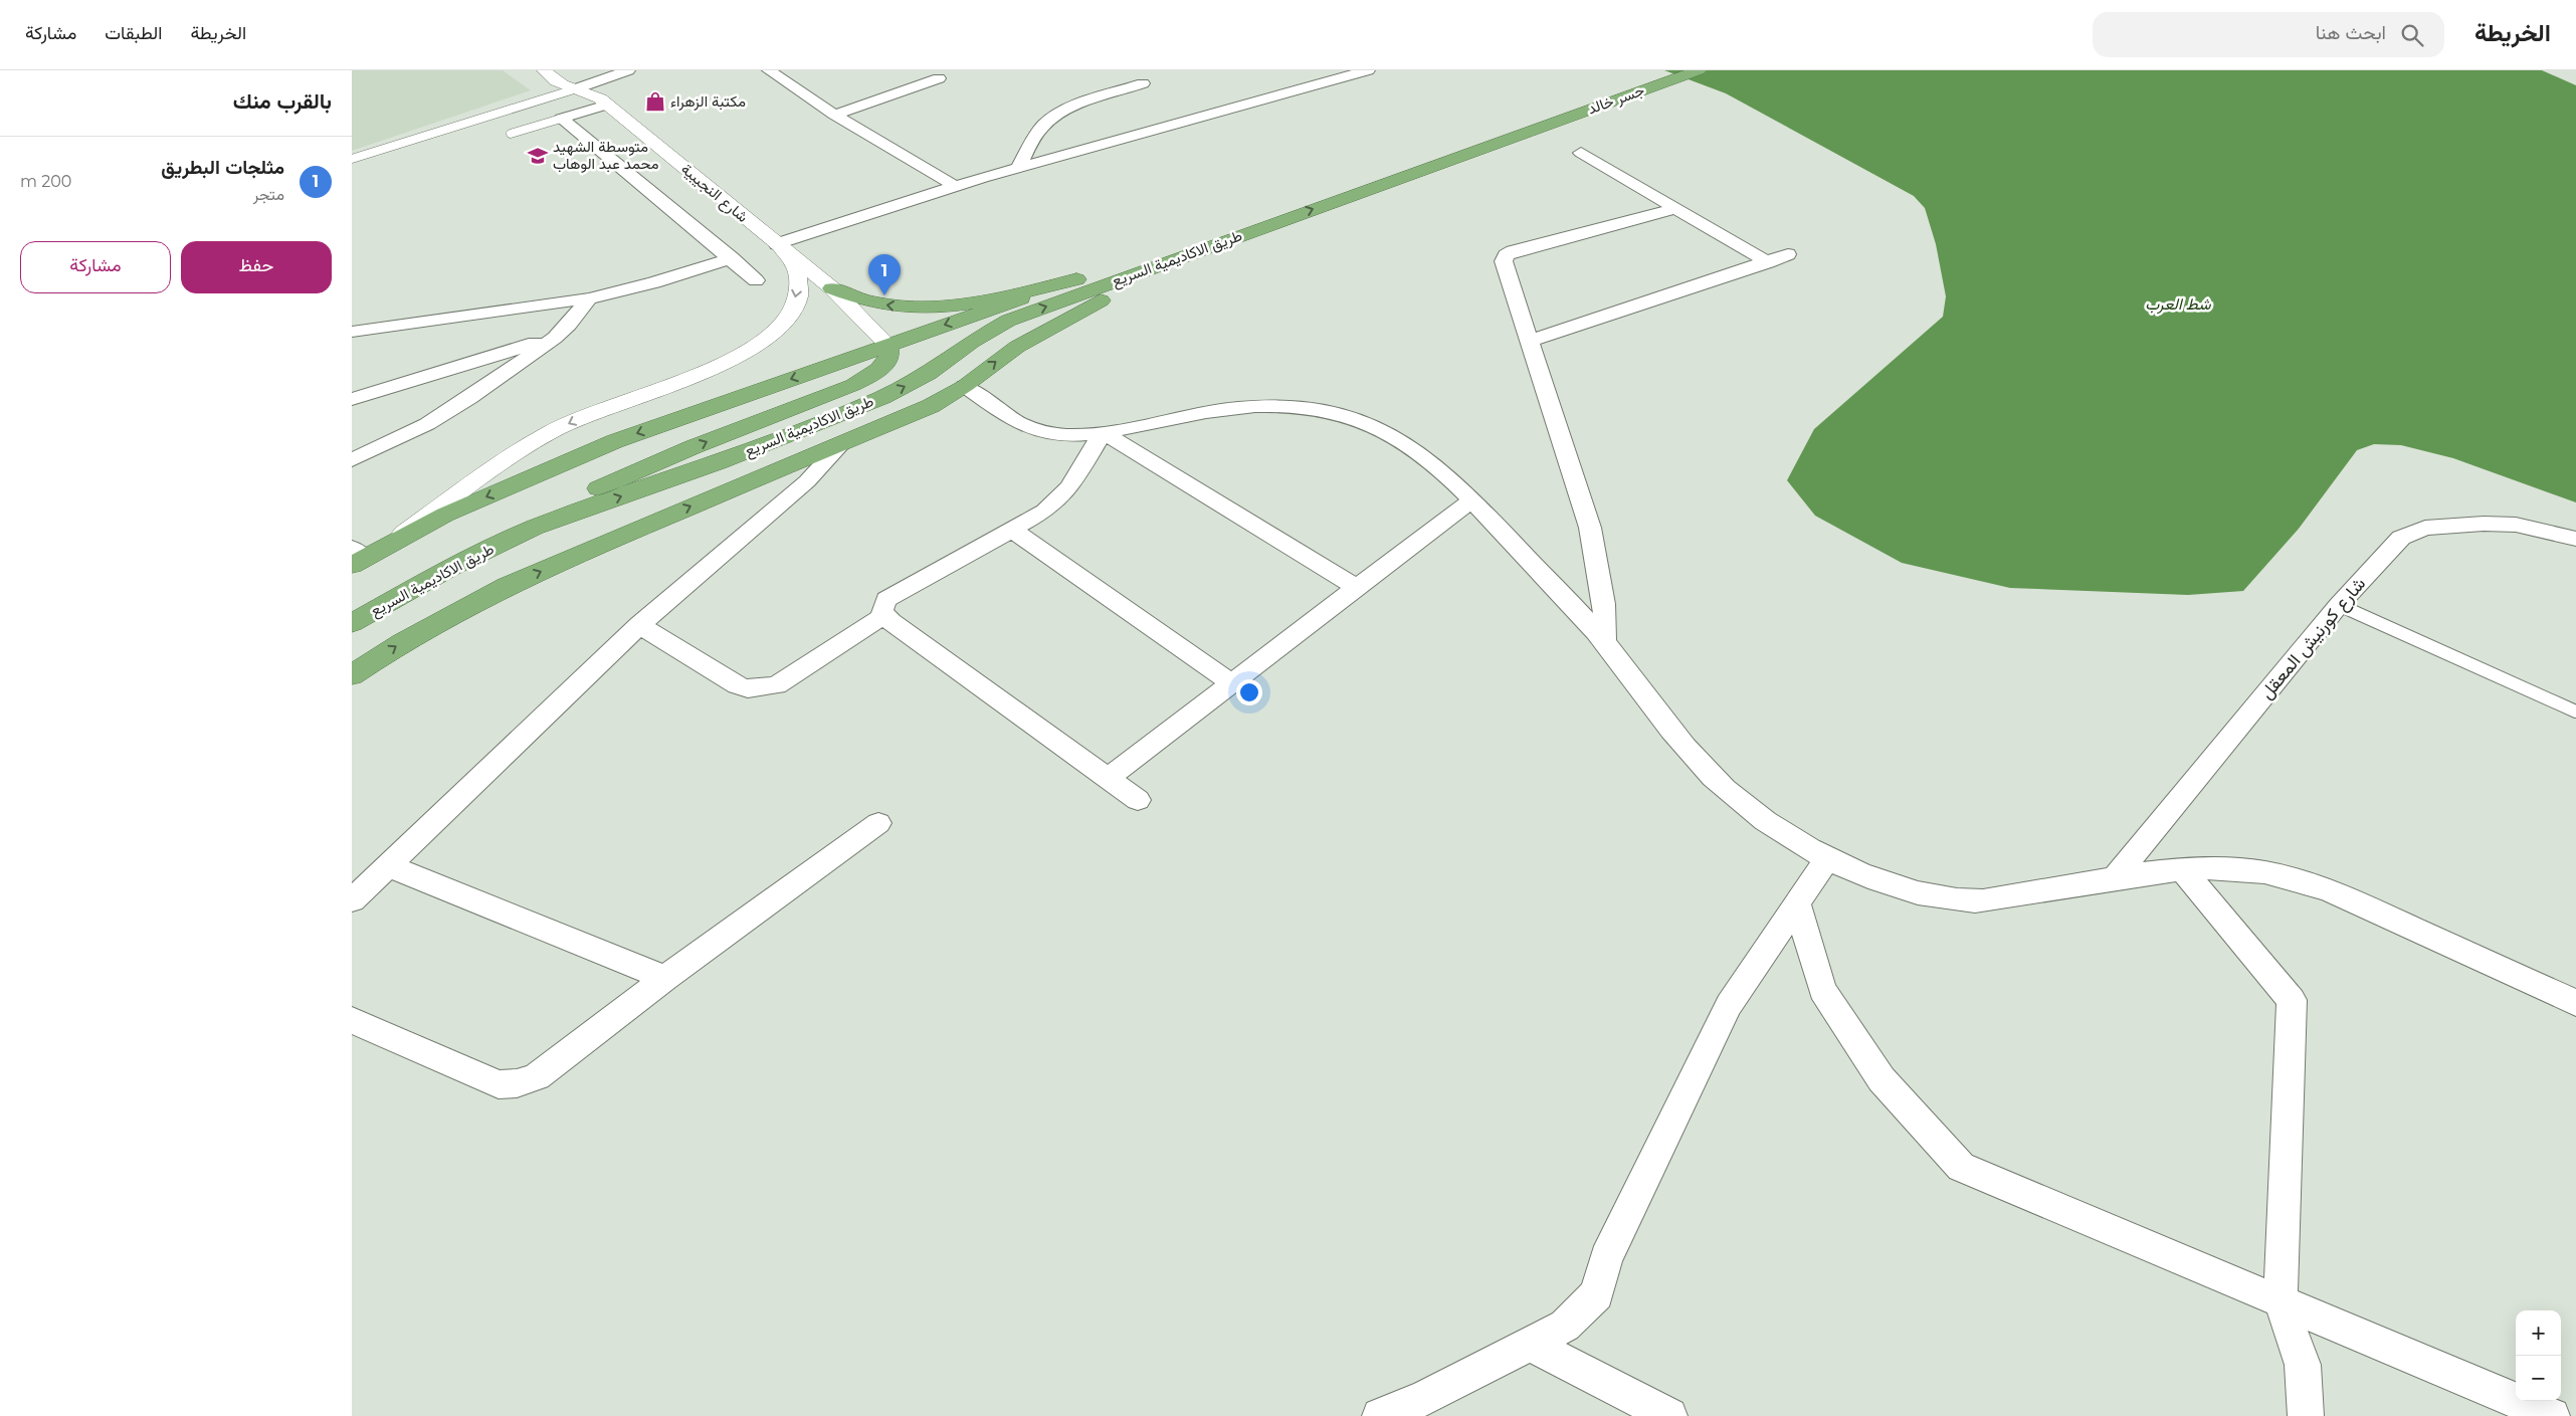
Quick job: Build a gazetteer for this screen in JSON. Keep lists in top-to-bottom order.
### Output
{
  "streets": {
    "highway": ["جسر خالد", "طريق الاكاديمية السريع"],
    "main road": ["شارع النجيبية"],
    "street": ["شارع كورنيش المعقل"]
  },
  "crossings": [
    ["جسر خالد", "طريق الاكاديمية السريع"],
    ["شارع النجيبية", "طريق الاكاديمية السريع"]
  ],
  "water": ["شط العرب"],
  "places": {
    "shop": ["مكتبة الزهراء"],
    "school or university": ["متوسطة الشهيد محمد عبد الوهاب"]
  },
  "page": {
    "header": "الخريطة",
    "search": "ابحث هنا",
    "nav": ["الخريطة", "الطبقات", "مشاركة"],
    "heading": "بالقرب منك",
    "list": [
      {
        "mark": "1",
        "name": "مثلجات البطريق",
        "note": "متجر",
        "value": "200 m"
      }
    ],
    "buttons": ["حفظ", "مشاركة"],
    "pins": "1",
    "map_buttons": ["+", "−"]
  }
}
